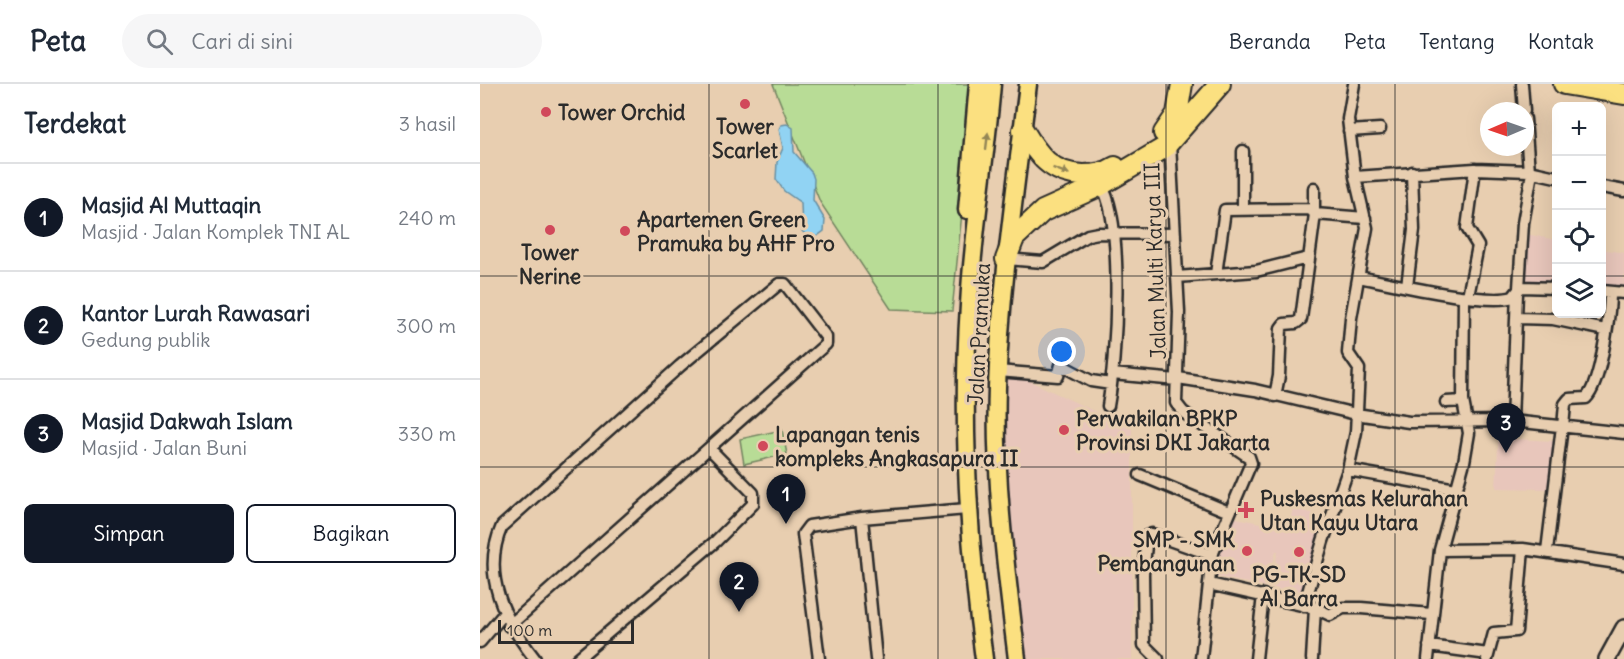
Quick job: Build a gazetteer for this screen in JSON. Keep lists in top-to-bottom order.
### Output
{
  "streets": {
    "main road": ["Jalan Pramuka"],
    "street": ["Jalan Multi Karya III"]
  },
  "places": {
    "other": [
      "Tower Scarlet",
      "Tower Orchid",
      "Tower Nerine",
      "Apartemen Green Pramuka by AHF Pro",
      "Perwakilan BPKP Provinsi DKI Jakarta",
      "Lapangan tenis kompleks Angkasapura II",
      "SMP - SMK Pembangunan",
      "PG-TK-SD Al Barra"
    ],
    "health": ["Puskesmas Kelurahan Utan Kayu Utara"]
  },
  "scale_bar": "100 m",
  "north": "left",
  "page": {
    "header": "Peta",
    "search": "Cari di sini",
    "nav": [
      "Beranda",
      "Peta",
      "Tentang",
      "Kontak"
    ],
    "heading": ["Terdekat", "3 hasil"],
    "map_buttons": ["+", "−"],
    "list": [
      {
        "mark": "1",
        "name": "Masjid Al Muttaqin",
        "note": "Masjid · Jalan Komplek TNI AL",
        "value": "240 m"
      },
      {
        "mark": "2",
        "name": "Kantor Lurah Rawasari",
        "note": "Gedung publik",
        "value": "300 m"
      },
      {
        "mark": "3",
        "name": "Masjid Dakwah Islam",
        "note": "Masjid · Jalan Buni",
        "value": "330 m"
      }
    ],
    "pins": ["3", "1", "2"],
    "buttons": ["Simpan", "Bagikan"],
    "scale": "100 m"
  }
}
